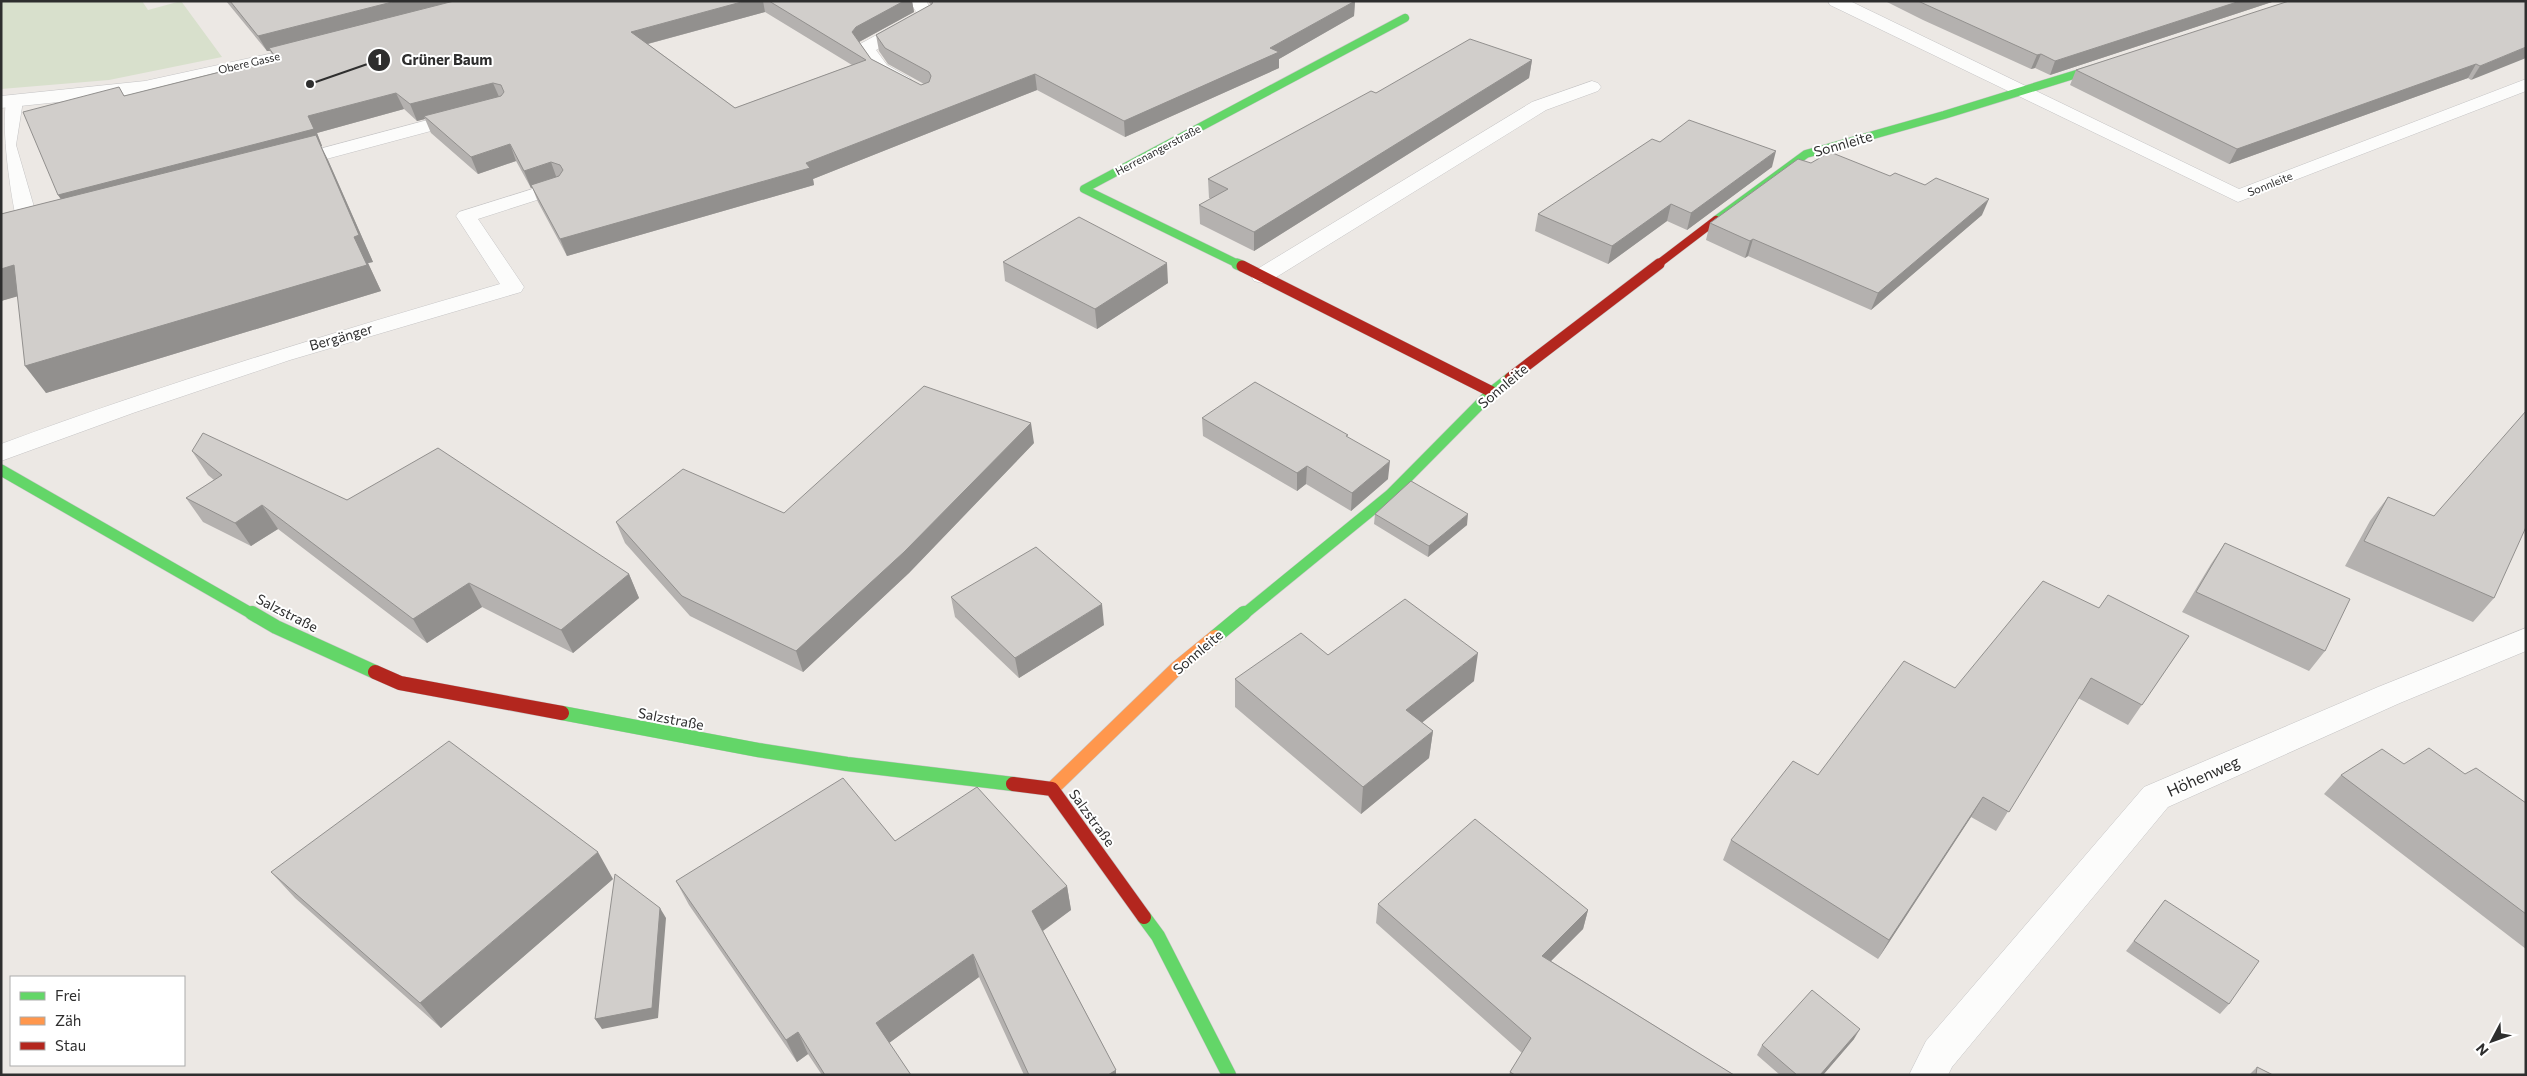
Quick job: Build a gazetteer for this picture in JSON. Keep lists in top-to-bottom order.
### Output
{
  "streets": {
    "street": [
      "Obere Gasse",
      "Sonnleite",
      "Herrenangerstraße",
      "Bergänger",
      "Salzstraße",
      "Höhenweg"
    ]
  },
  "crossings": [
    ["Sonnleite", "Herrenangerstraße"],
    ["Sonnleite", "Salzstraße"]
  ],
  "places": ["Grüner Baum"],
  "legend": ["Frei", "Zäh", "Stau"],
  "north": "bottom left"
}
